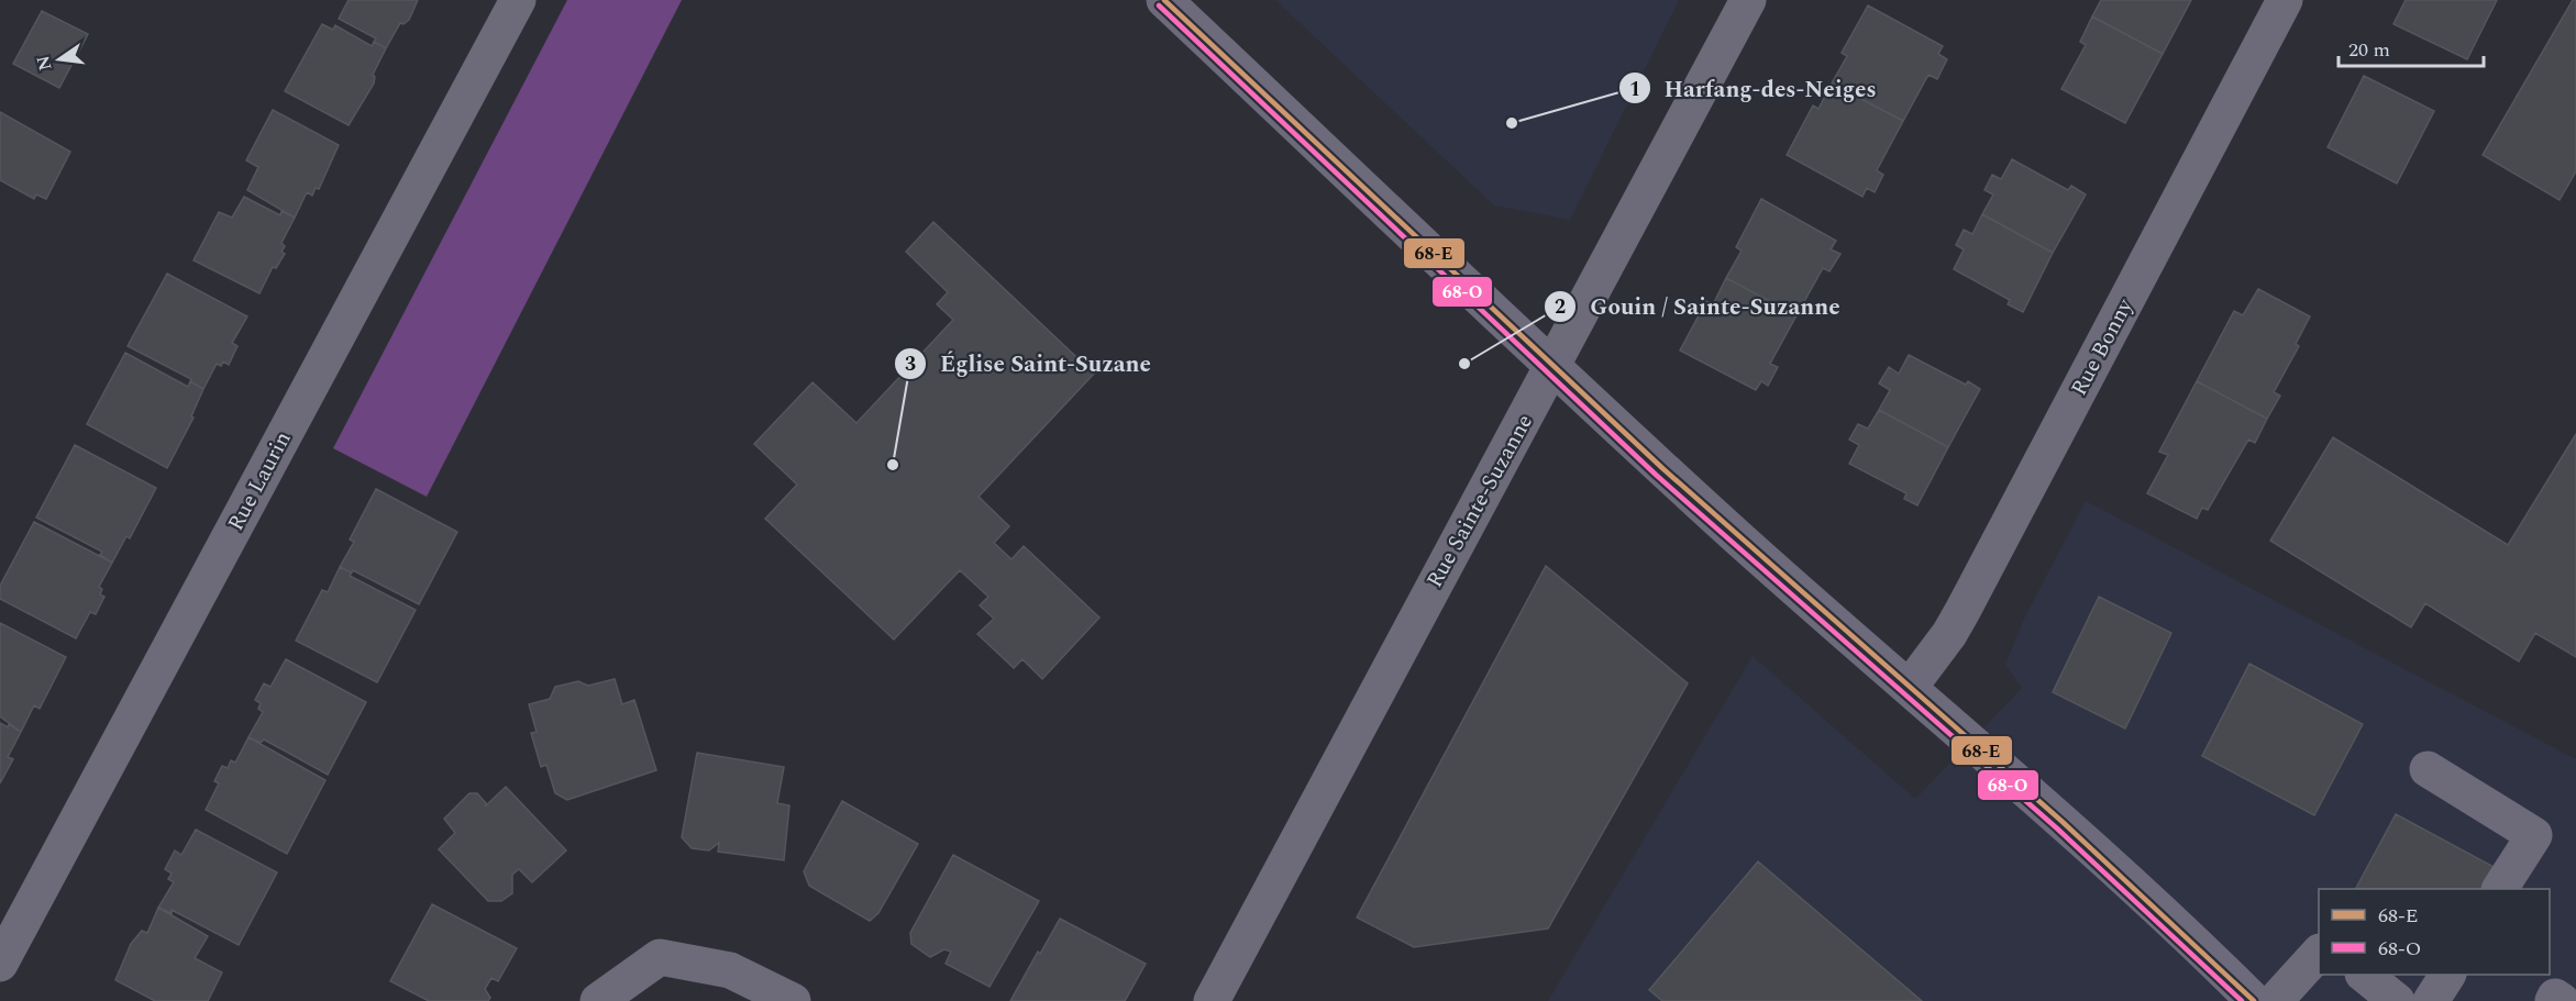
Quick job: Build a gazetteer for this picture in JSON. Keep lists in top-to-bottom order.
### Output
{
  "streets": {
    "street": ["Rue Bonny", "Rue Laurin", "Rue Sainte-Suzanne"]
  },
  "places": ["Harfang-des-Neiges", "Gouin / Sainte-Suzanne", "Église Saint-Suzane"],
  "lines": ["transit line 68-E", "transit line 68-O"],
  "legend": ["68-E", "68-O"],
  "scale_bar": "20 m",
  "north": "left"
}
